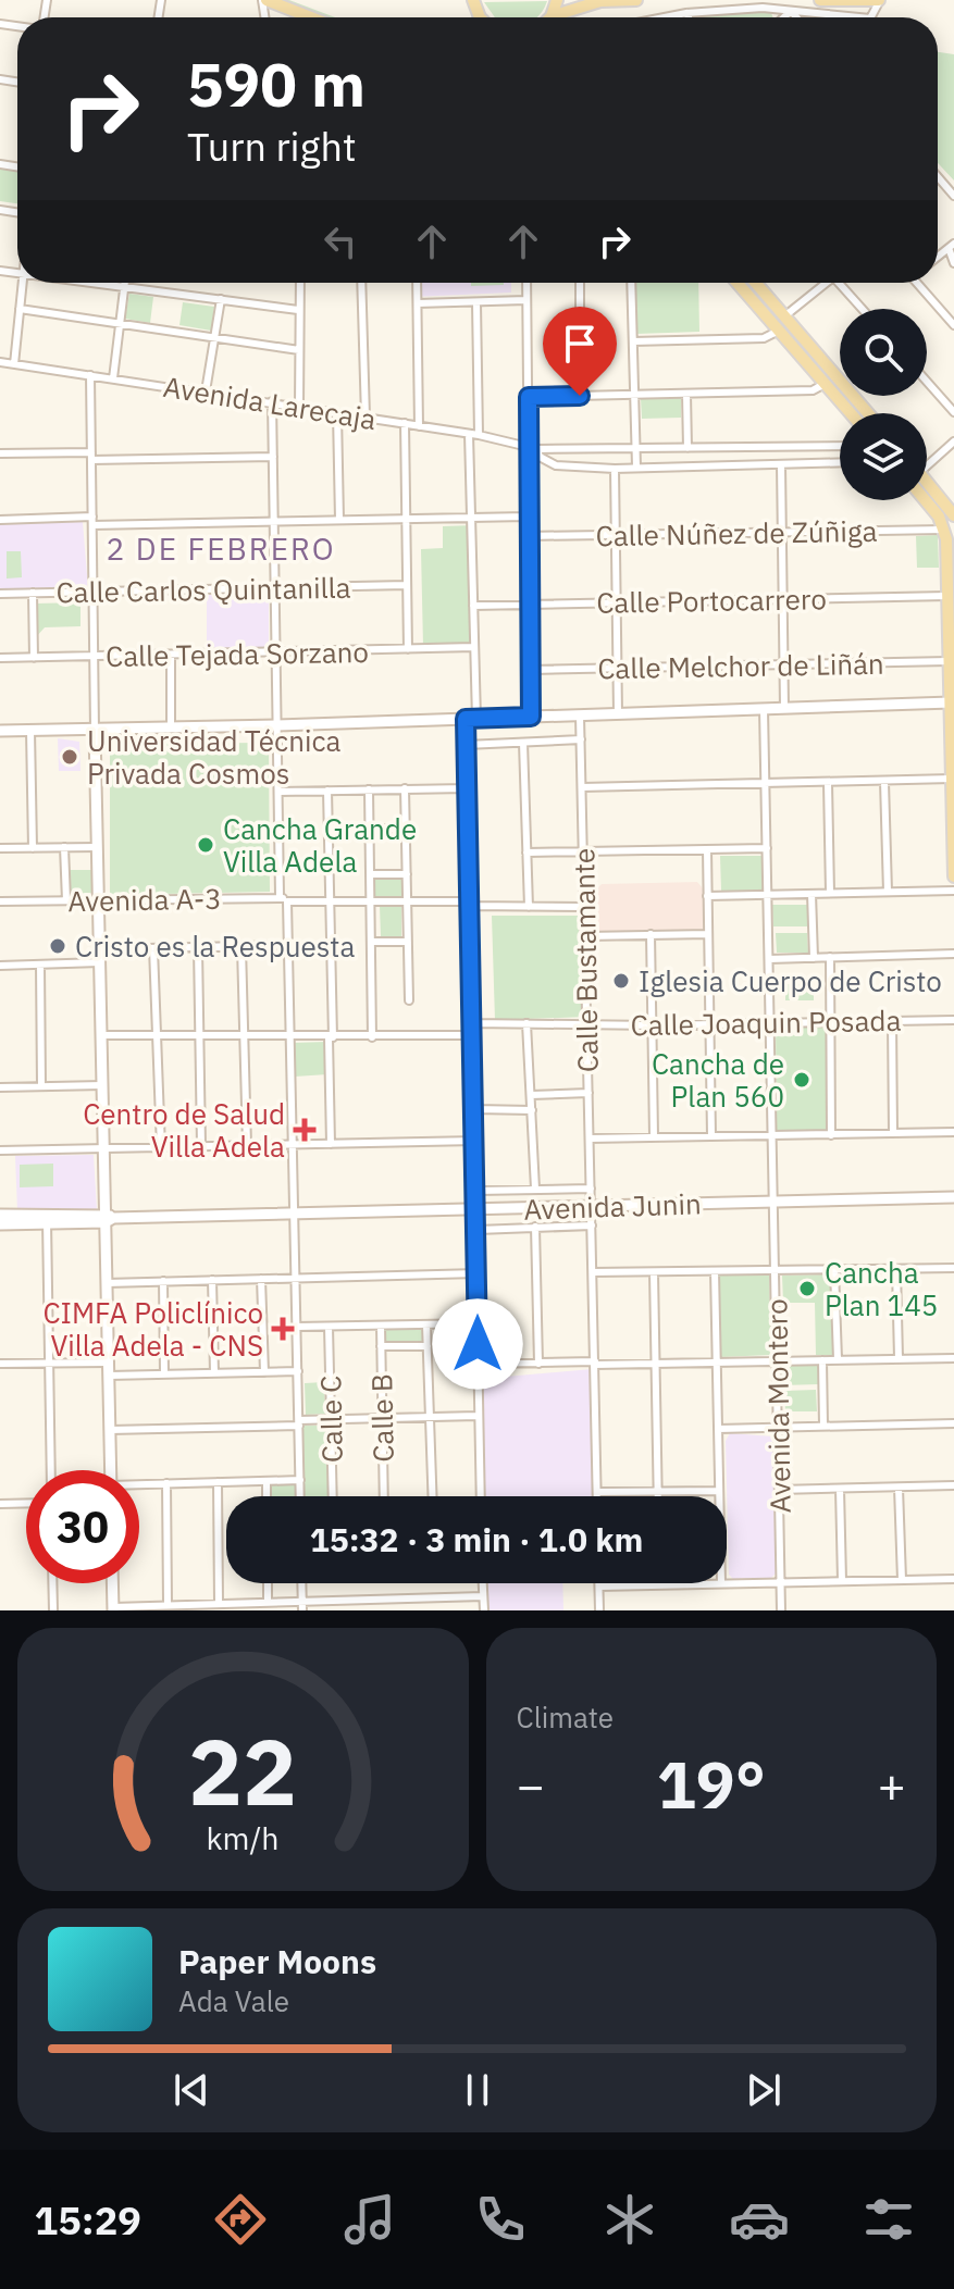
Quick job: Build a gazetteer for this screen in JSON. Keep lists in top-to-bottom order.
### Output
{
  "streets": {
    "street": [
      "Avenida Larecaja",
      "Calle Núñez de Zúñiga",
      "Calle Carlos Quintanilla",
      "Calle Portocarrero",
      "Calle Tejada Sorzano",
      "Calle Melchor de Liñán",
      "Avenida A-3",
      "Calle Bustamante",
      "Calle Joaquin Posada",
      "Avenida Junin",
      "Avenida Montero",
      "Calle B",
      "Calle C"
    ]
  },
  "crossings": [
    ["Calle Bustamante", "Calle Joaquin Posada"],
    ["Calle Bustamante", "Avenida Junin"],
    ["Calle Joaquin Posada", "Avenida Montero"],
    ["Avenida Junin", "Avenida Montero"]
  ],
  "districts": ["2 DE FEBRERO"],
  "places": {
    "other": [
      "Universidad Técnica Privada Cosmos",
      "Cancha Grande Villa Adela",
      "Cristo es la Respuesta",
      "Iglesia Cuerpo de Cristo",
      "Cancha de Plan 560",
      "Cancha Plan 145"
    ],
    "health": ["Centro de Salud Villa Adela", "CIMFA Policlínico Villa Adela - CNS"]
  },
  "page": {
    "turn": ["590 m", "Turn right"],
    "limit": "30",
    "trip": "15:32 · 3 min · 1.0 km",
    "tile": "Climate",
    "heat": ["−", "19°", "+"],
    "song": ["Paper Moons", "Ada Vale"],
    "tabs": "15:29",
    "gauge": ["22", "km/h"]
  }
}
